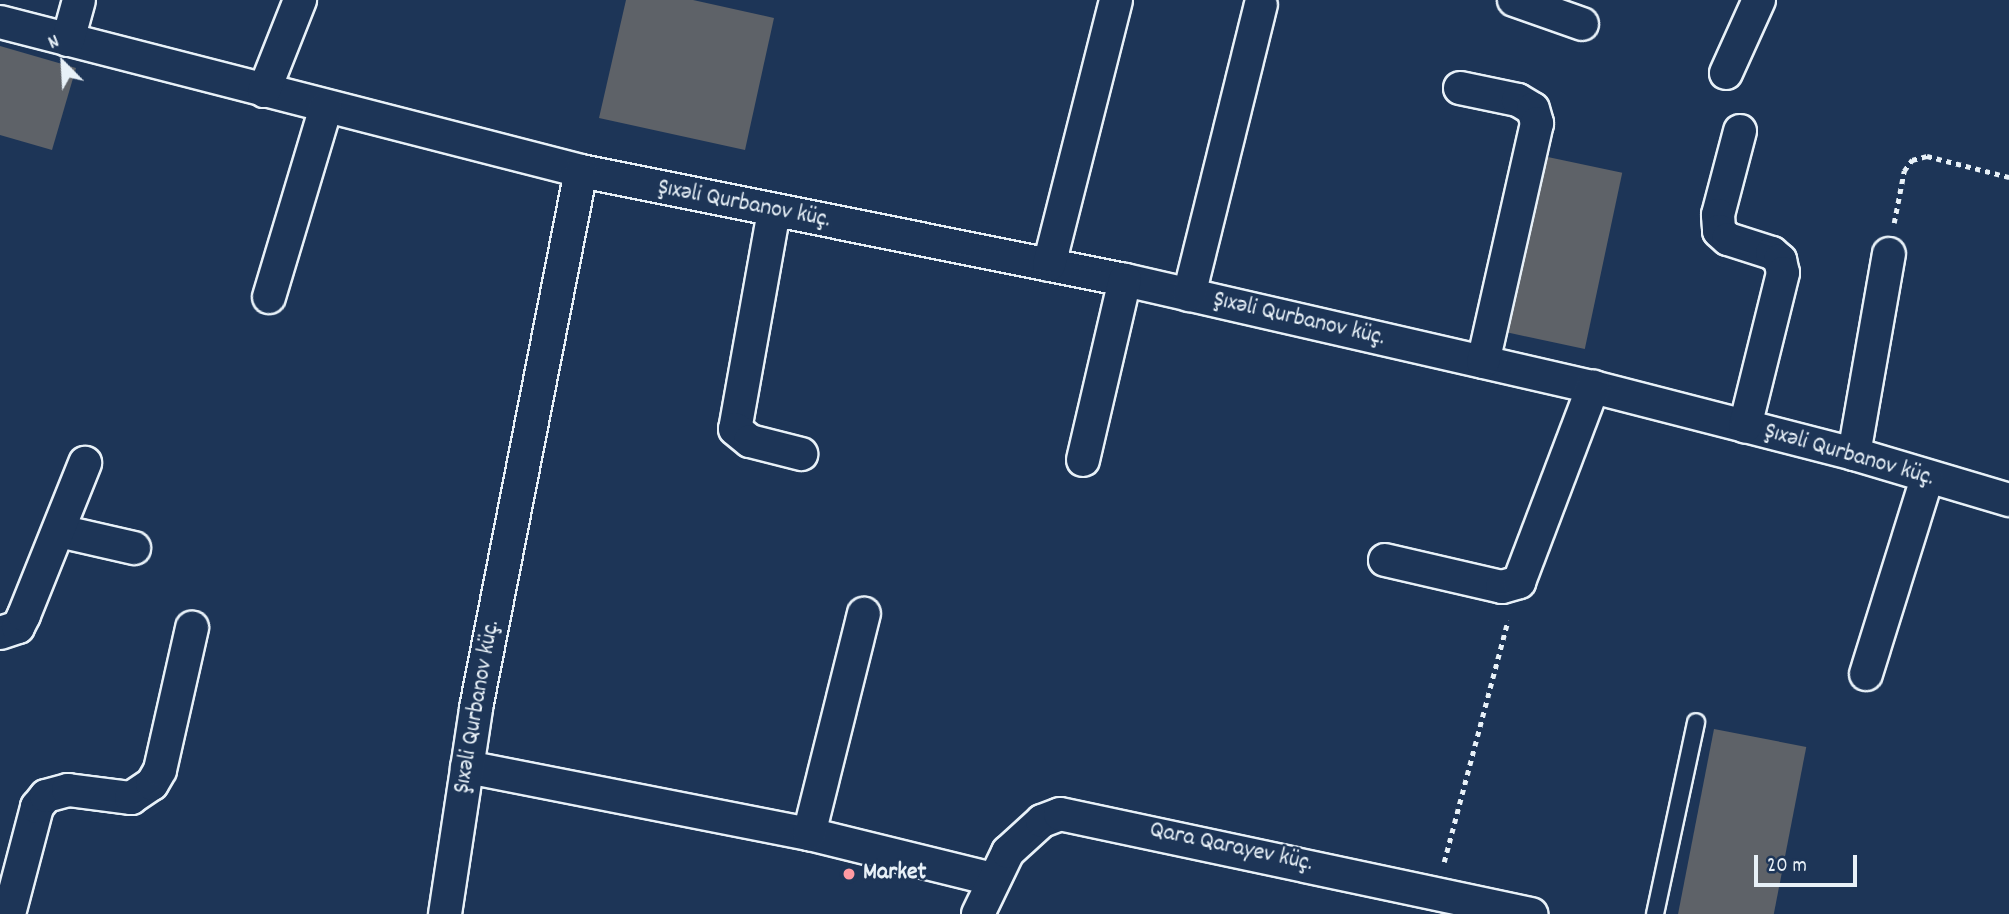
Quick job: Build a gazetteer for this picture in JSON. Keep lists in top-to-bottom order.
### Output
{
  "streets": {
    "street": ["Şıxəli Qurbanov küç.", "Qara Qarayev küç."]
  },
  "places": ["Market"],
  "scale_bar": "20 m",
  "north": "top left"
}
